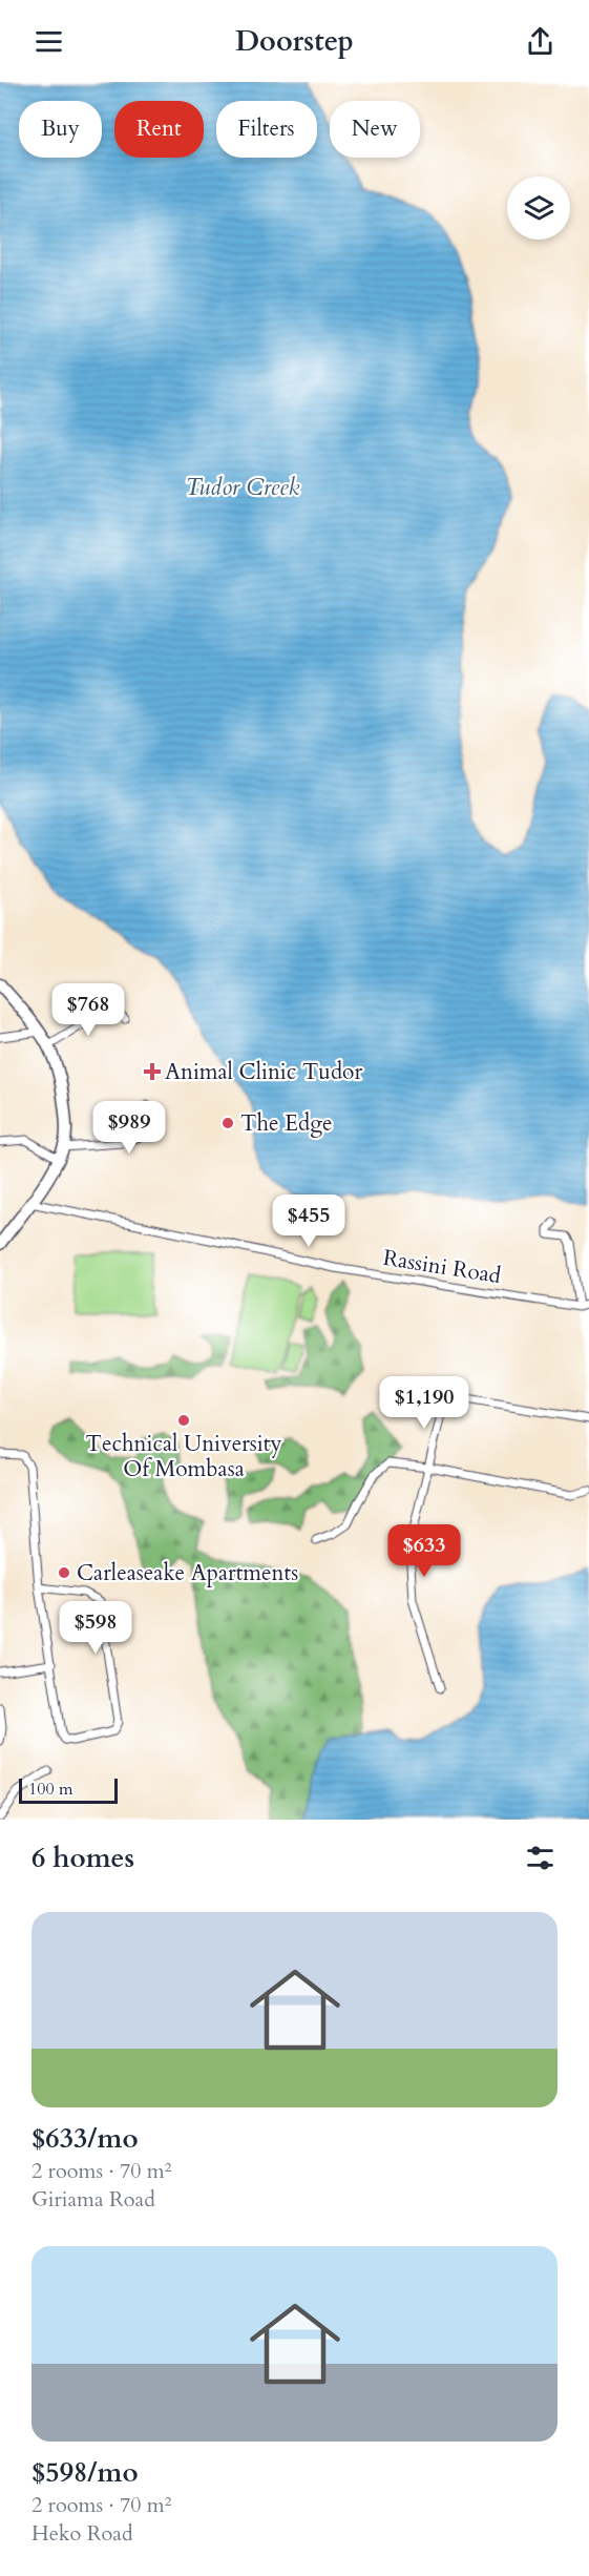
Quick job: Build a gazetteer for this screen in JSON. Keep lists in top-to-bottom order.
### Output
{
  "streets": {
    "street": ["Rassini Road"]
  },
  "water": ["Tudor Creek"],
  "places": {
    "health": ["Animal Clinic Tudor"],
    "other": ["The Edge", "Technical University Of Mombasa", "Carleaseake Apartments"]
  },
  "scale_bar": "100 m",
  "page": {
    "header": "Doorstep",
    "chip": [
      "Buy",
      "Rent",
      "Filters",
      "New"
    ],
    "price": [
      "$768",
      "$989",
      "$455",
      "$1,190",
      "$633",
      "$598"
    ],
    "scale": "100 m",
    "heading": "6 homes",
    "list": [
      {
        "name": "$633/mo",
        "note": "2 rooms · 70 m² · Giriama Road"
      },
      {
        "name": "$598/mo",
        "note": "2 rooms · 70 m² · Heko Road"
      }
    ]
  }
}
